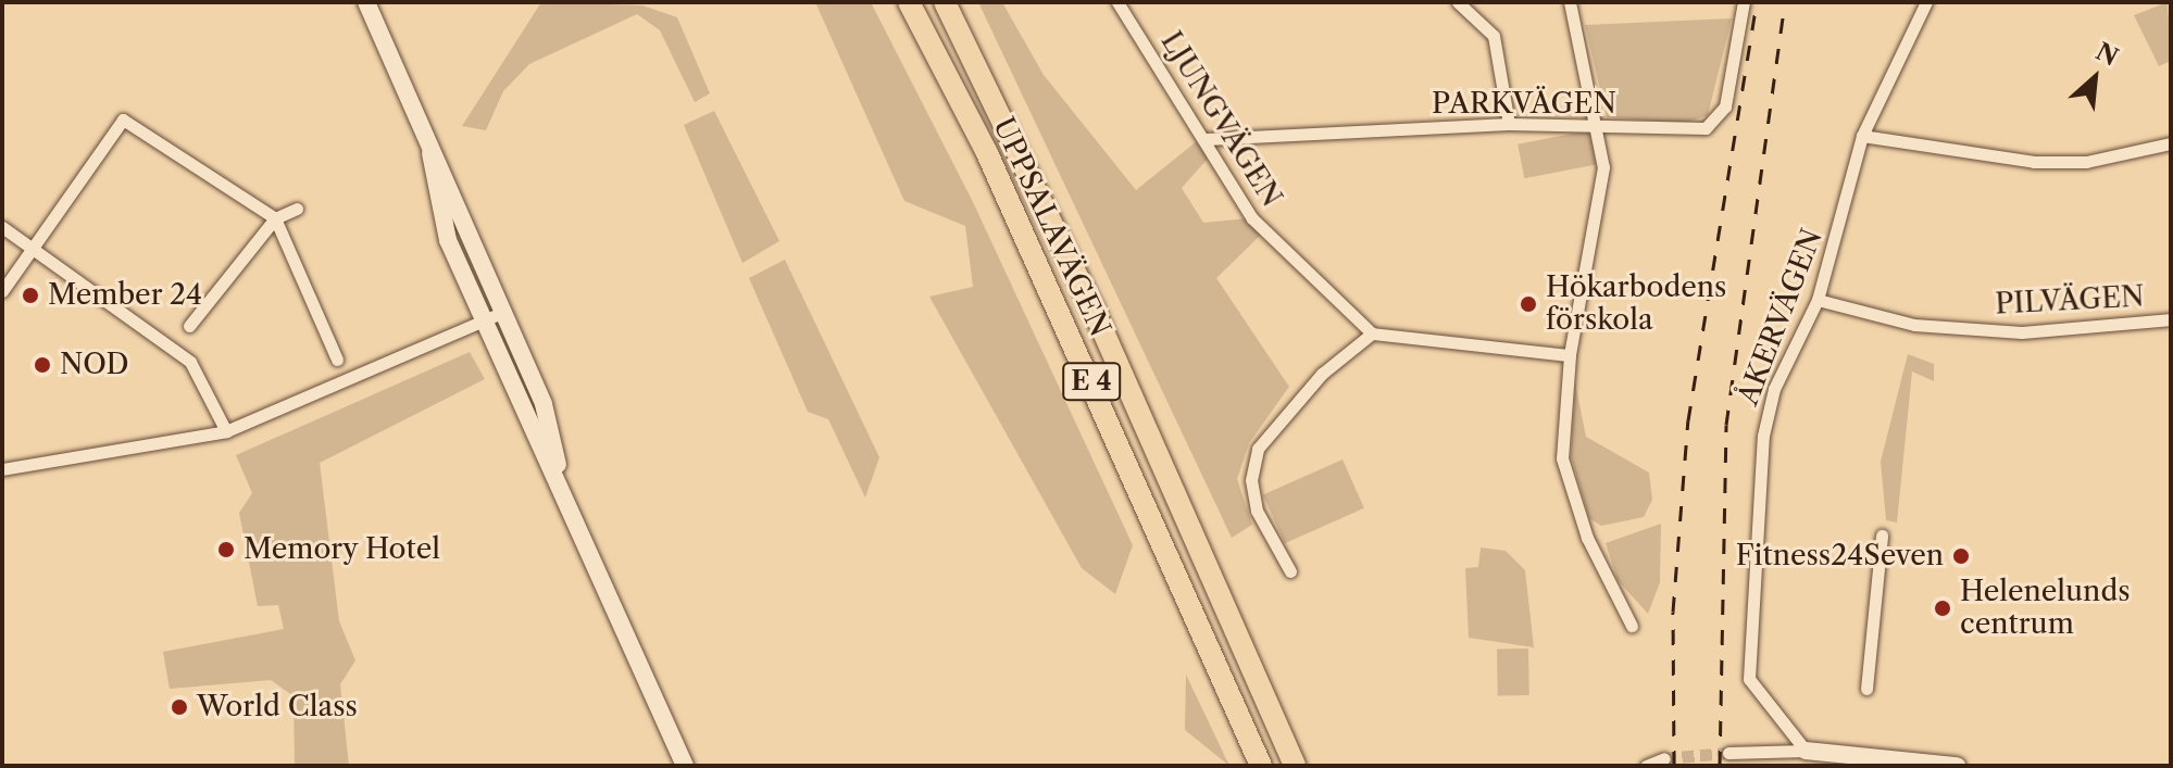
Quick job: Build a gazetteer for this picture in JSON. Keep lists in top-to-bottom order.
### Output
{
  "streets": {
    "highway": ["UPPSALAVÄGEN", "E 4"],
    "street": [
      "PARKVÄGEN",
      "LJUNGVÄGEN",
      "PILVÄGEN",
      "ÅKERVÄGEN"
    ]
  },
  "crossings": [
    ["PARKVÄGEN", "LJUNGVÄGEN"],
    ["PILVÄGEN", "ÅKERVÄGEN"]
  ],
  "places": [
    "Member 24",
    "Hökarbodens förskola",
    "NOD",
    "Memory Hotel",
    "Fitness24Seven",
    "Helenelunds centrum",
    "World Class"
  ],
  "north": "top right"
}
